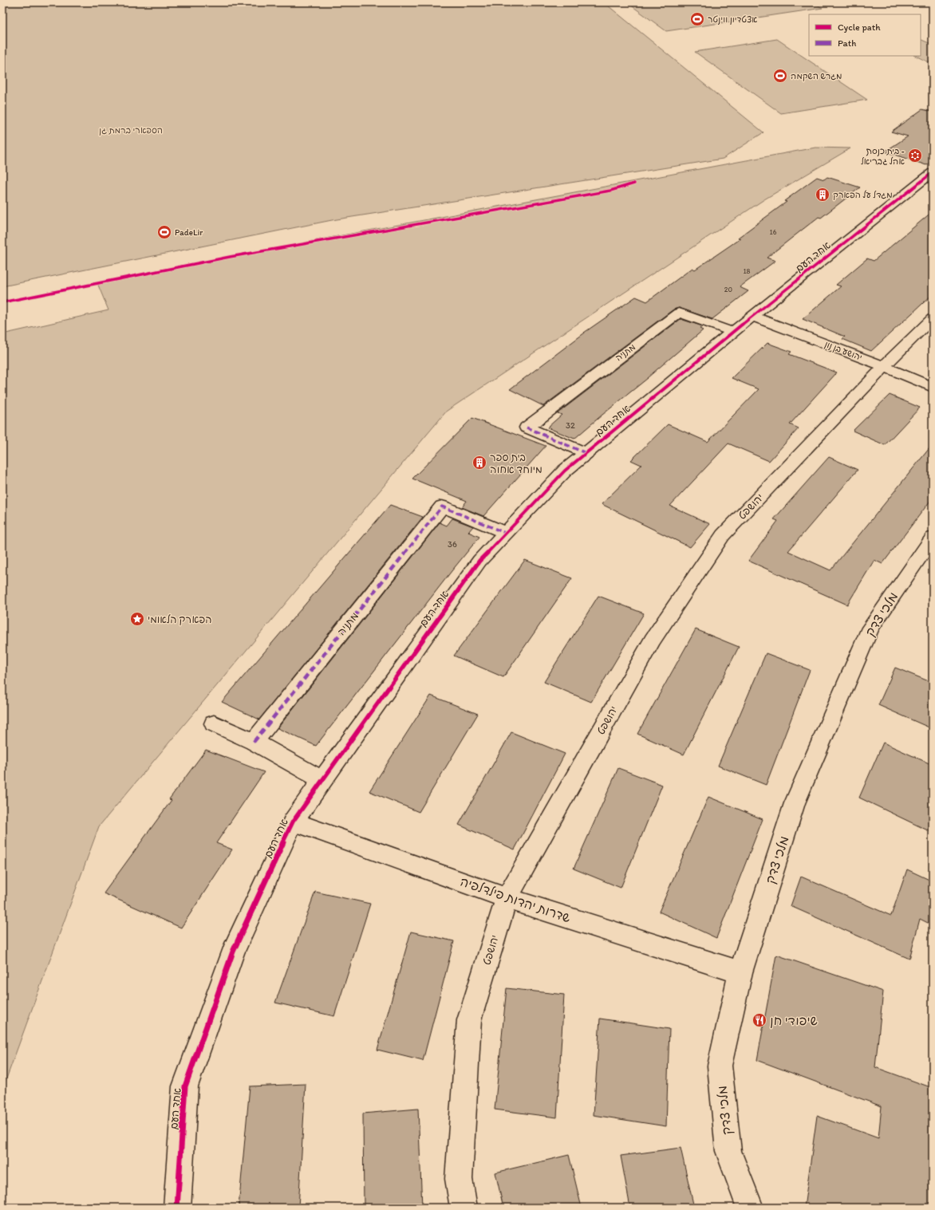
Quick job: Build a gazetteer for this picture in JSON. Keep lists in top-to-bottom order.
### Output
{
  "streets": {
    "street": [
      "אחד העם",
      "יהושע בן נון",
      "מתניה",
      "יהושפט",
      "מלכי צדק",
      "שדרות יהדות פילדלפיה"
    ]
  },
  "crossings": [
    ["אחד העם", "יהושע בן נון"],
    ["אחד העם", "מתניה"],
    ["אחד העם", "שדרות יהדות פילדלפיה"],
    ["יהושע בן נון", "יהושפט"],
    ["יהושפט", "שדרות יהדות פילדלפיה"],
    ["מלכי צדק", "שדרות יהדות פילדלפיה"]
  ],
  "parks": ["הספארי ברמת גן"],
  "places": {
    "sports": ["אצטדיון ווינטר", "מגרש השקמה", "PadeLir"],
    "synagogue": ["בית כנסת - אהל גבריאל"],
    "building": ["מגדל על הפארק", "בית ספר מיוחד אחוה"],
    "place": ["הפארק הלאומי"],
    "restaurant": ["שיפודי חן"]
  },
  "house_numbers": [
    "16",
    "18",
    "20",
    "32",
    "36"
  ],
  "legend": ["Cycle path", "Path"]
}
